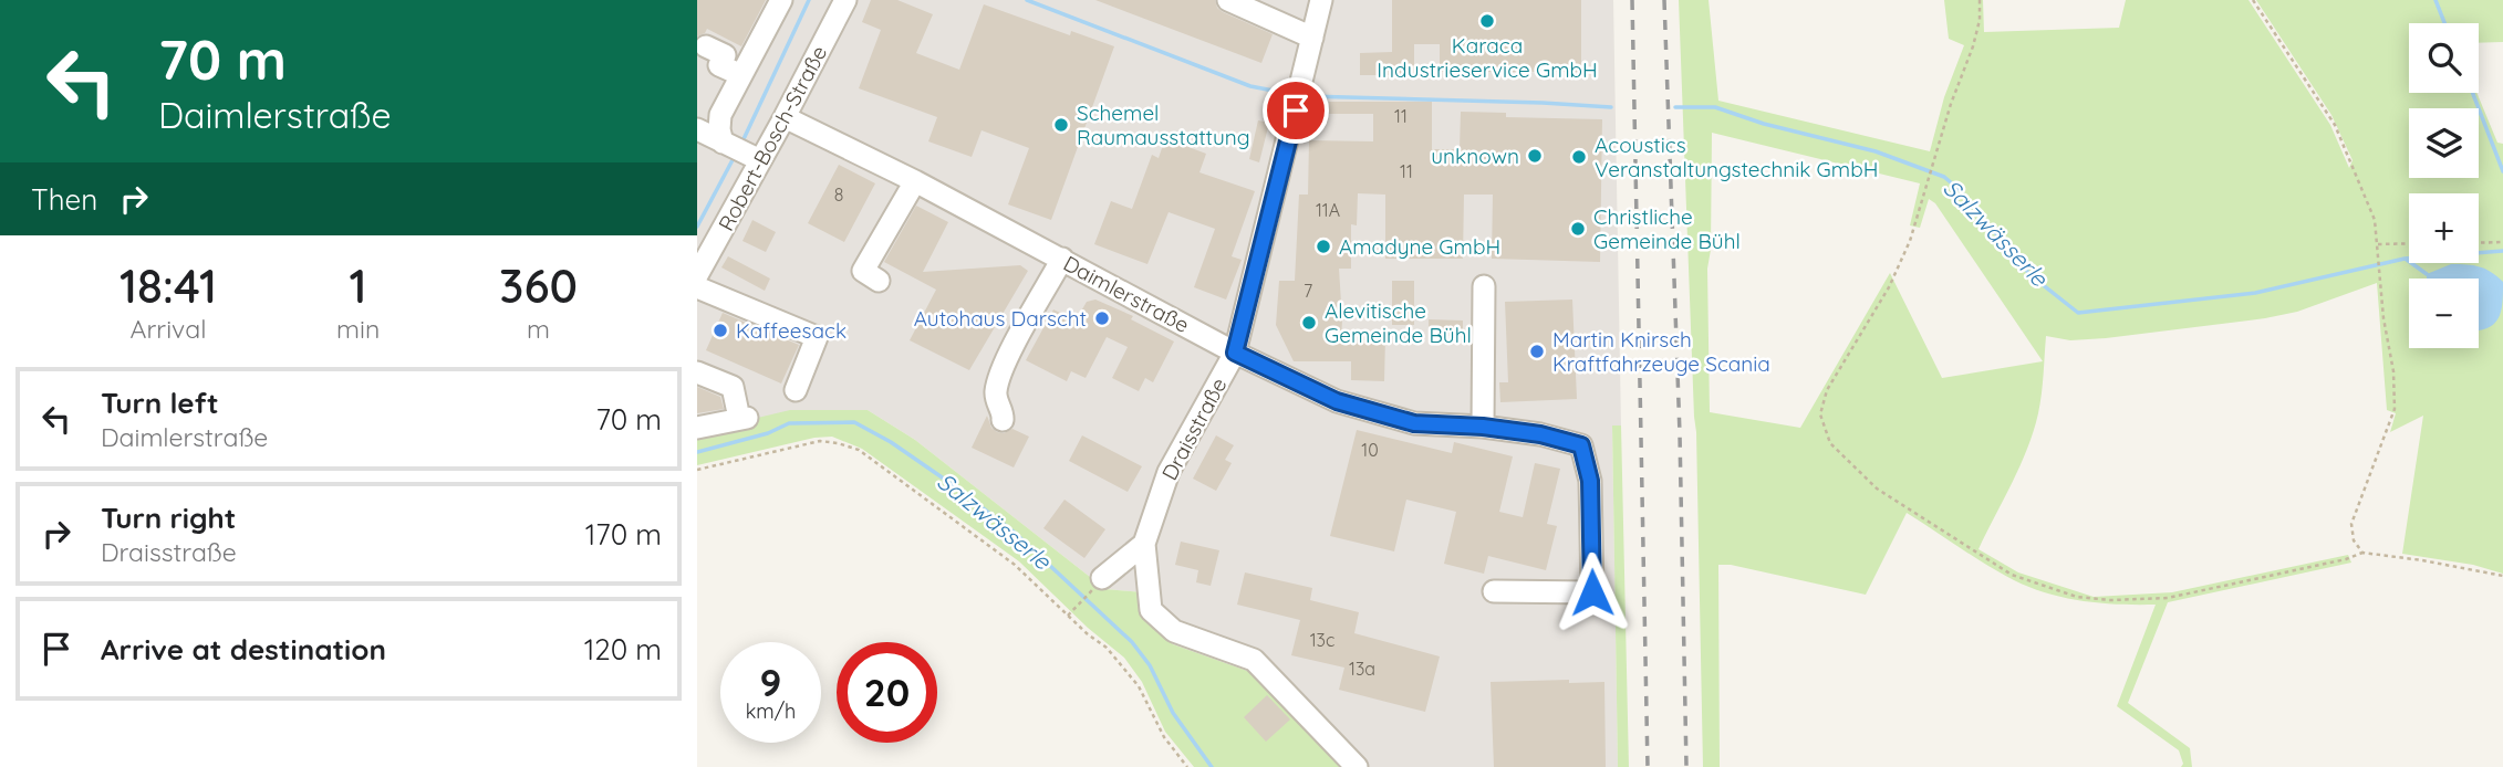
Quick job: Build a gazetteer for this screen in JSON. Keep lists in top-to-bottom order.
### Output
{
  "streets": {
    "street": ["Robert-Bosch-Straße", "Daimlerstraße", "Draisstraße"]
  },
  "crossings": [
    ["Robert-Bosch-Straße", "Daimlerstraße"],
    ["Daimlerstraße", "Draisstraße"]
  ],
  "water": ["Salzwässerle"],
  "places": [
    "Karaca Industrieservice GmbH",
    "Schemel Raumausstattung",
    "unknown",
    "Acoustics Veranstaltungstechnik GmbH",
    "Christliche Gemeinde Bühl",
    "Amadyne GmbH",
    "Autohaus Darscht",
    "Alevitische Gemeinde Bühl",
    "Kaffeesack",
    "Martin Knirsch Kraftfahrzeuge Scania"
  ],
  "house_numbers": [
    "11",
    "11",
    "8",
    "11A",
    "7",
    "10",
    "13c",
    "13a"
  ],
  "page": {
    "turn": ["70 m", "Daimlerstraße"],
    "map_buttons": ["+", "−"],
    "then": "Then",
    "eta": [
      "18:41",
      "Arrival",
      "1",
      "min",
      "360",
      "m"
    ],
    "list": [
      {
        "name": "Turn left",
        "note": "Daimlerstraße",
        "value": "70 m"
      },
      {
        "name": "Turn right",
        "note": "Draisstraße",
        "value": "170 m"
      },
      {
        "name": "Arrive at destination",
        "value": "120 m"
      }
    ],
    "speed": "9 km/h",
    "limit": "20"
  }
}
